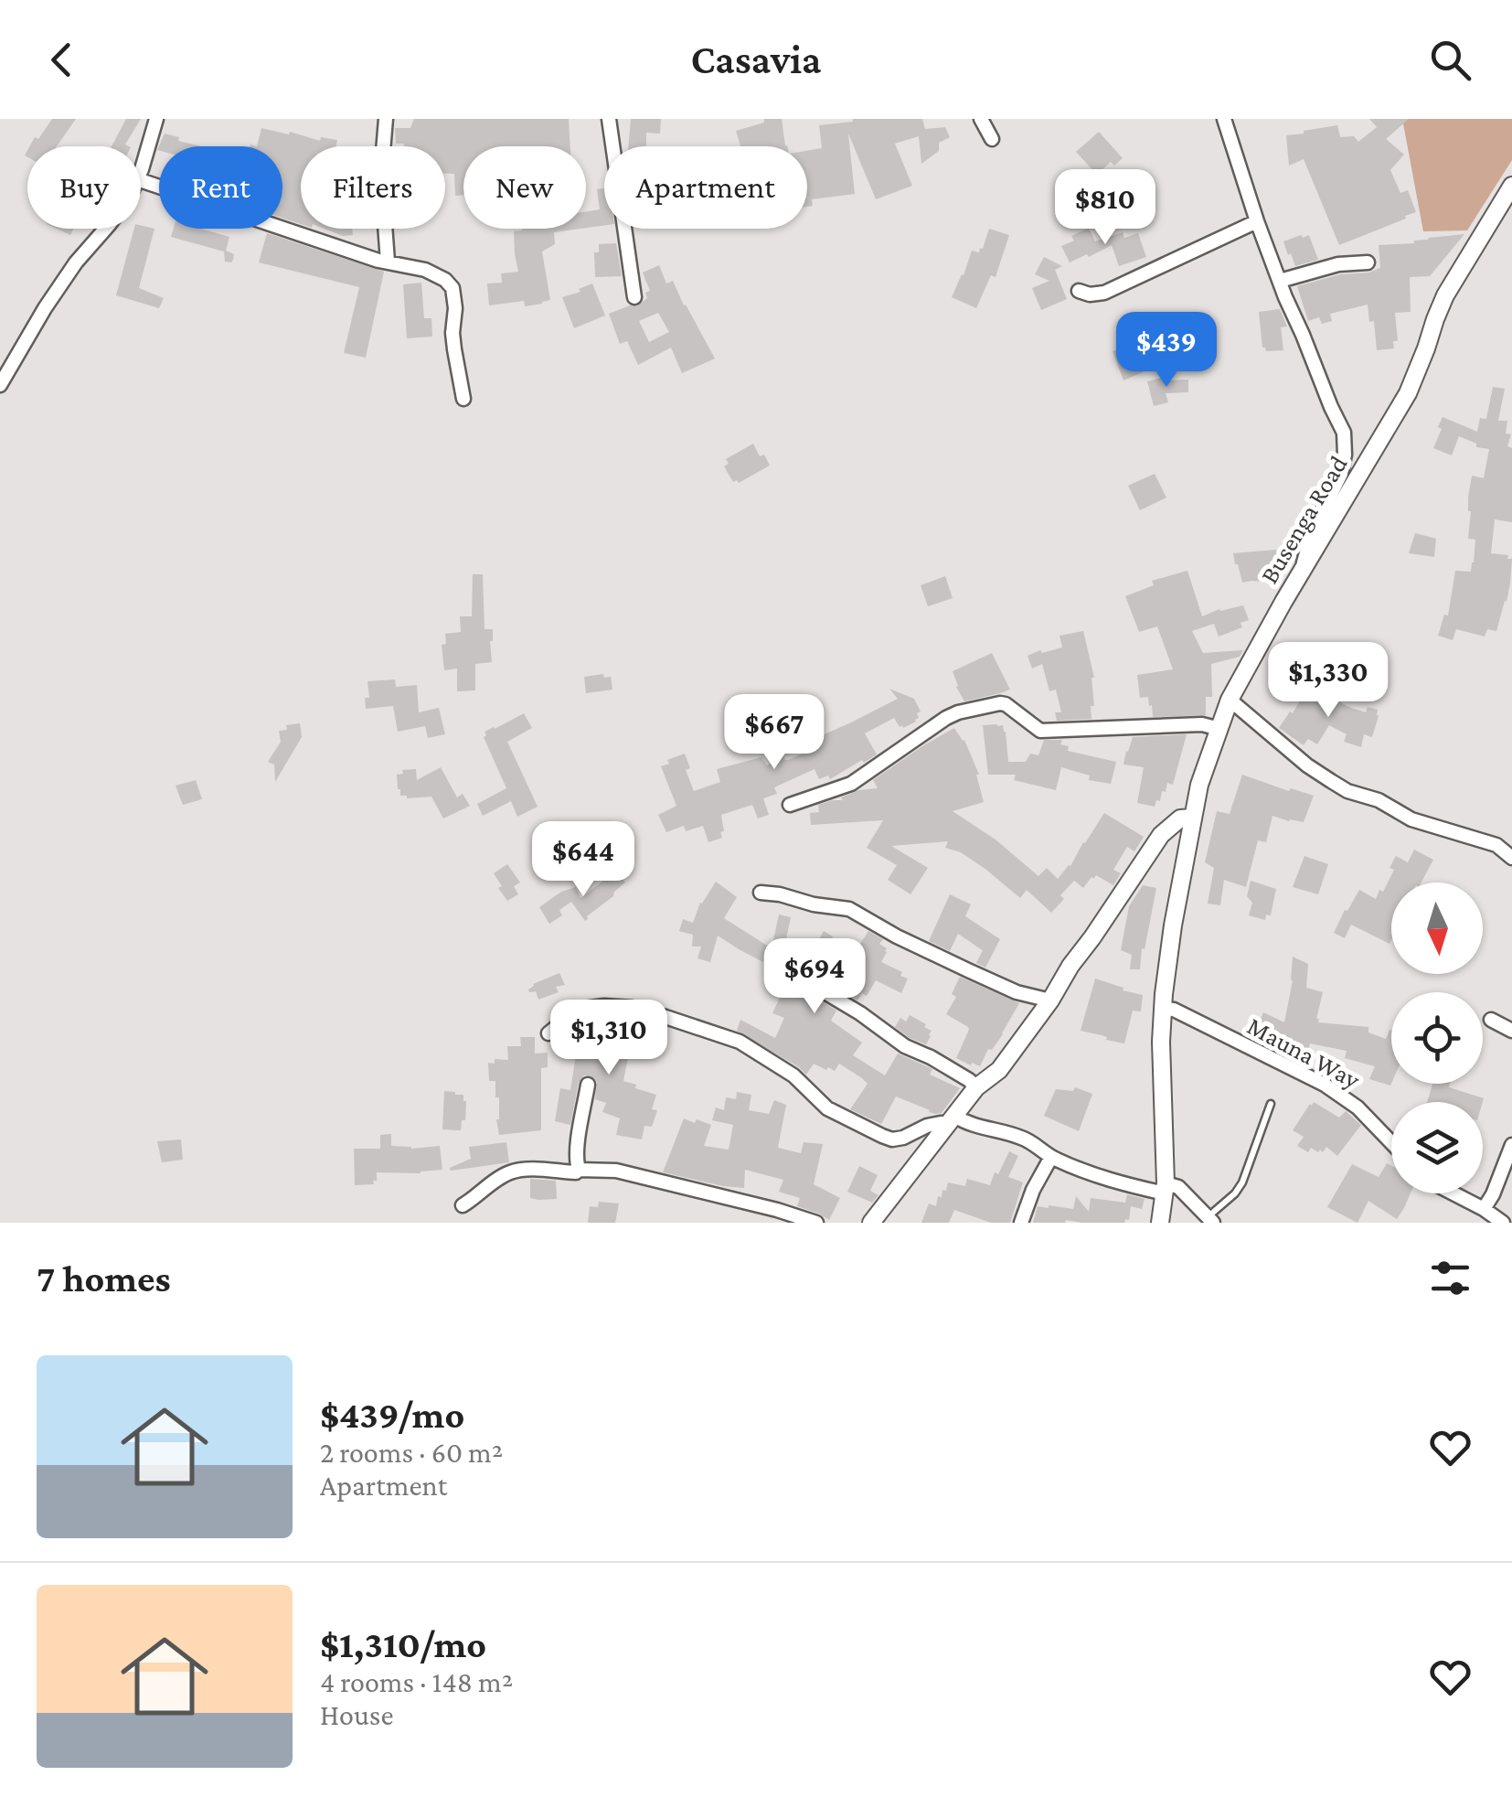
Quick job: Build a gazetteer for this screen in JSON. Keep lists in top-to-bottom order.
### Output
{
  "streets": {
    "street": ["Busenga Road", "Mauna Way"]
  },
  "crossings": [
    ["Busenga Road", "Mauna Way"]
  ],
  "north": "bottom",
  "page": {
    "header": "Casavia",
    "chip": [
      "Buy",
      "Rent",
      "Filters",
      "New",
      "Apartment"
    ],
    "price": [
      "$810",
      "$439",
      "$1,330",
      "$667",
      "$644",
      "$694",
      "$1,310"
    ],
    "heading": "7 homes",
    "list": [
      {
        "name": "$439/mo",
        "note": "2 rooms · 60 m² · Apartment"
      },
      {
        "name": "$1,310/mo",
        "note": "4 rooms · 148 m² · House"
      }
    ]
  }
}
